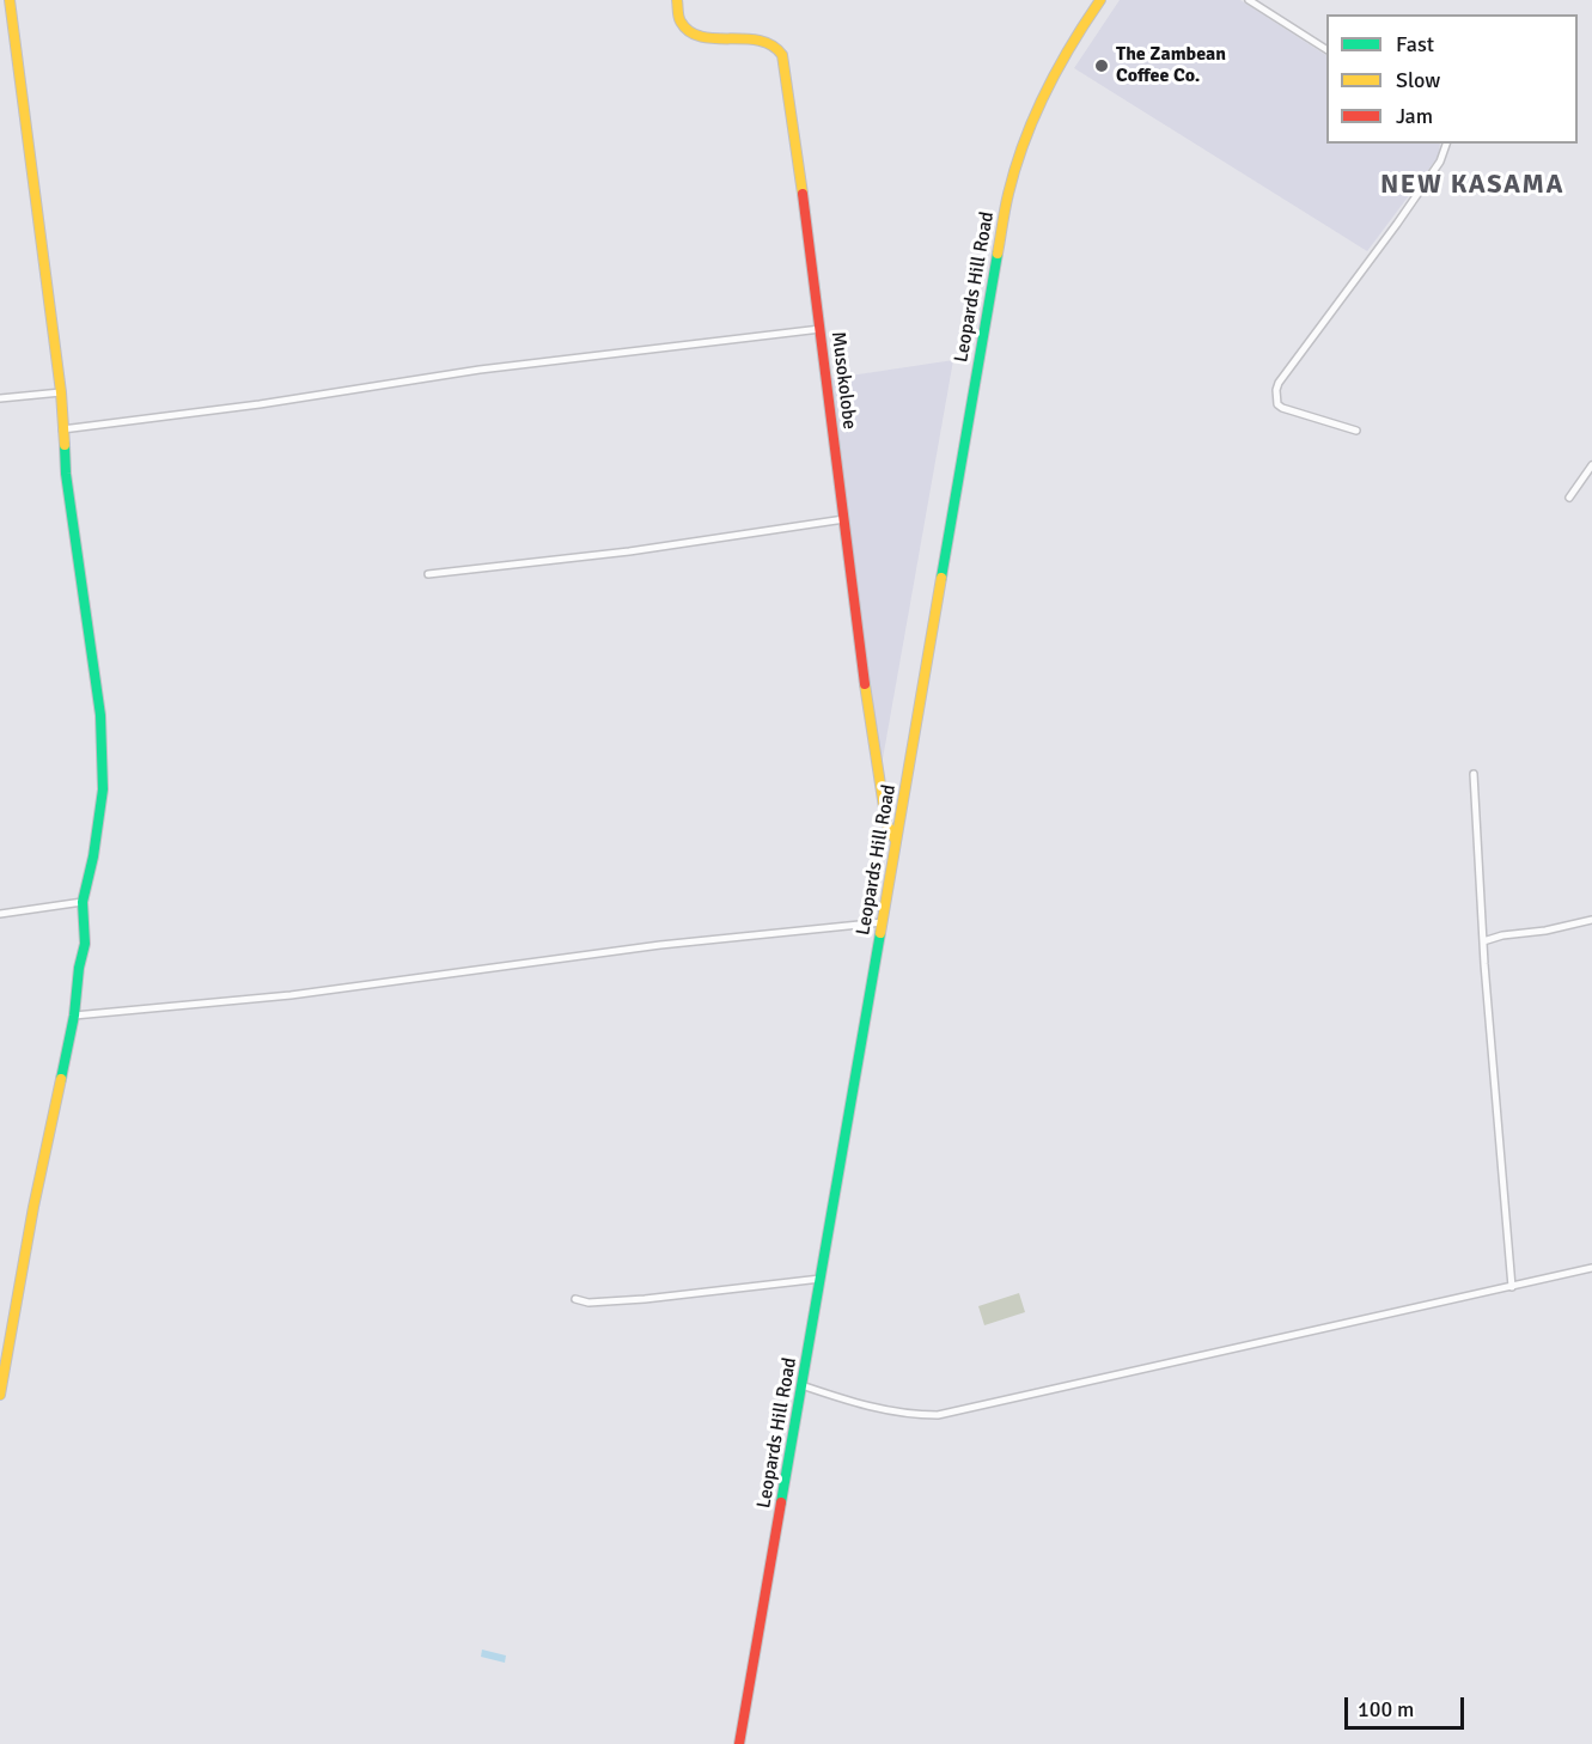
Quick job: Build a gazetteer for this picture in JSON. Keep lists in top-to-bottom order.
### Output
{
  "streets": {
    "street": ["Leopards Hill Road", "Musokolobe"]
  },
  "crossings": [
    ["Leopards Hill Road", "Musokolobe"]
  ],
  "districts": ["NEW KASAMA"],
  "places": ["The Zambean Coffee Co."],
  "legend": ["Fast", "Slow", "Jam"],
  "scale_bar": "100 m"
}
